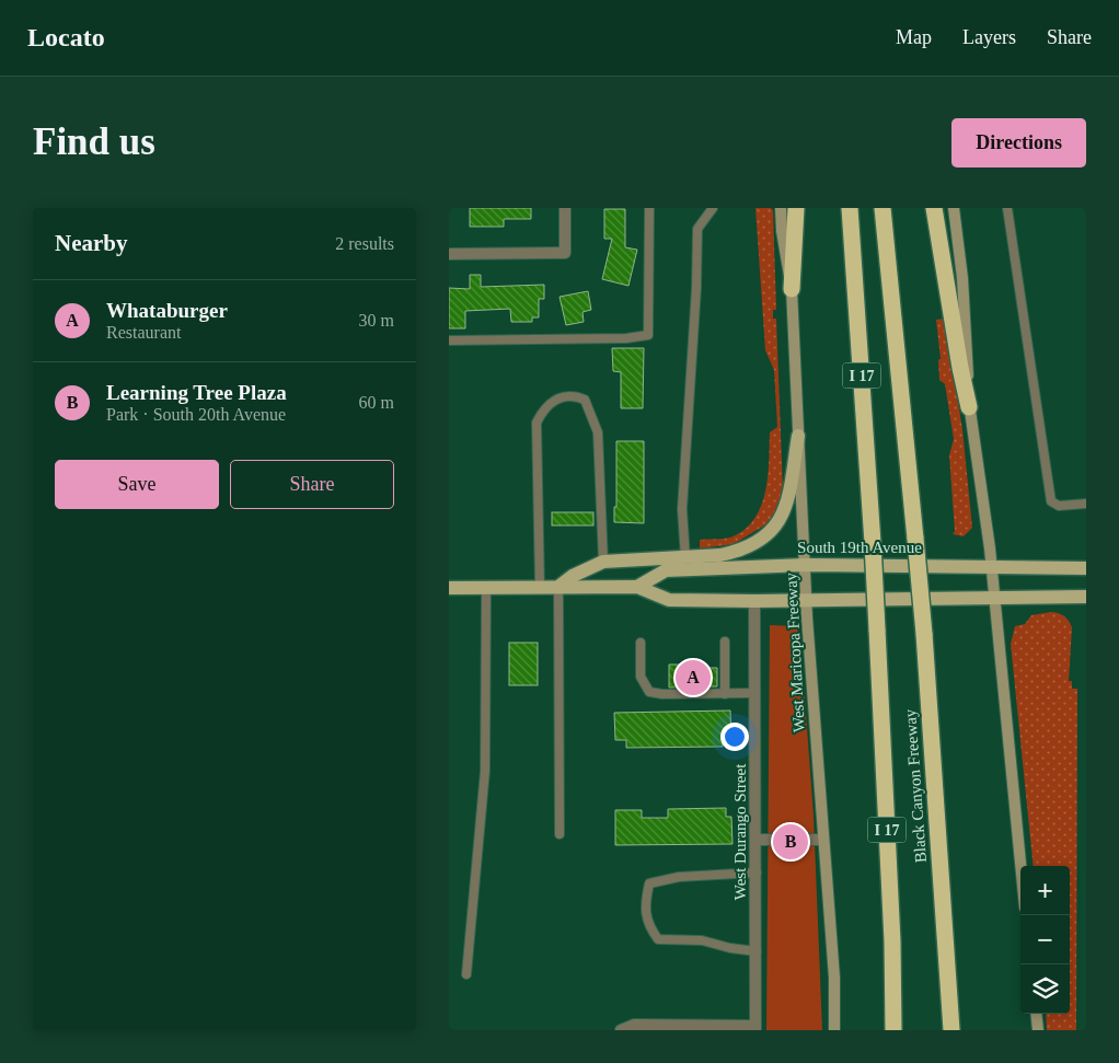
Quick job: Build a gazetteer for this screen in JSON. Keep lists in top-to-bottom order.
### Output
{
  "streets": {
    "highway": ["I 17", "Black Canyon Freeway"],
    "main road": ["South 19th Avenue", "West Maricopa Freeway"],
    "street": ["West Durango Street"]
  },
  "crossings": [
    ["South 19th Avenue", "West Maricopa Freeway"],
    ["South 19th Avenue", "West Durango Street"]
  ],
  "page": {
    "header": "Locato",
    "nav": ["Map", "Layers", "Share"],
    "buttons": [
      "Directions",
      ["Save", "Share"]
    ],
    "title": "Find us",
    "heading": ["Nearby", "2 results"],
    "list": [
      {
        "mark": "A",
        "name": "Whataburger",
        "note": "Restaurant",
        "value": "30 m"
      },
      {
        "mark": "B",
        "name": "Learning Tree Plaza",
        "note": "Park · South 20th Avenue",
        "value": "60 m"
      }
    ],
    "pins": ["A", "B"],
    "map_buttons": ["+", "−"]
  }
}
